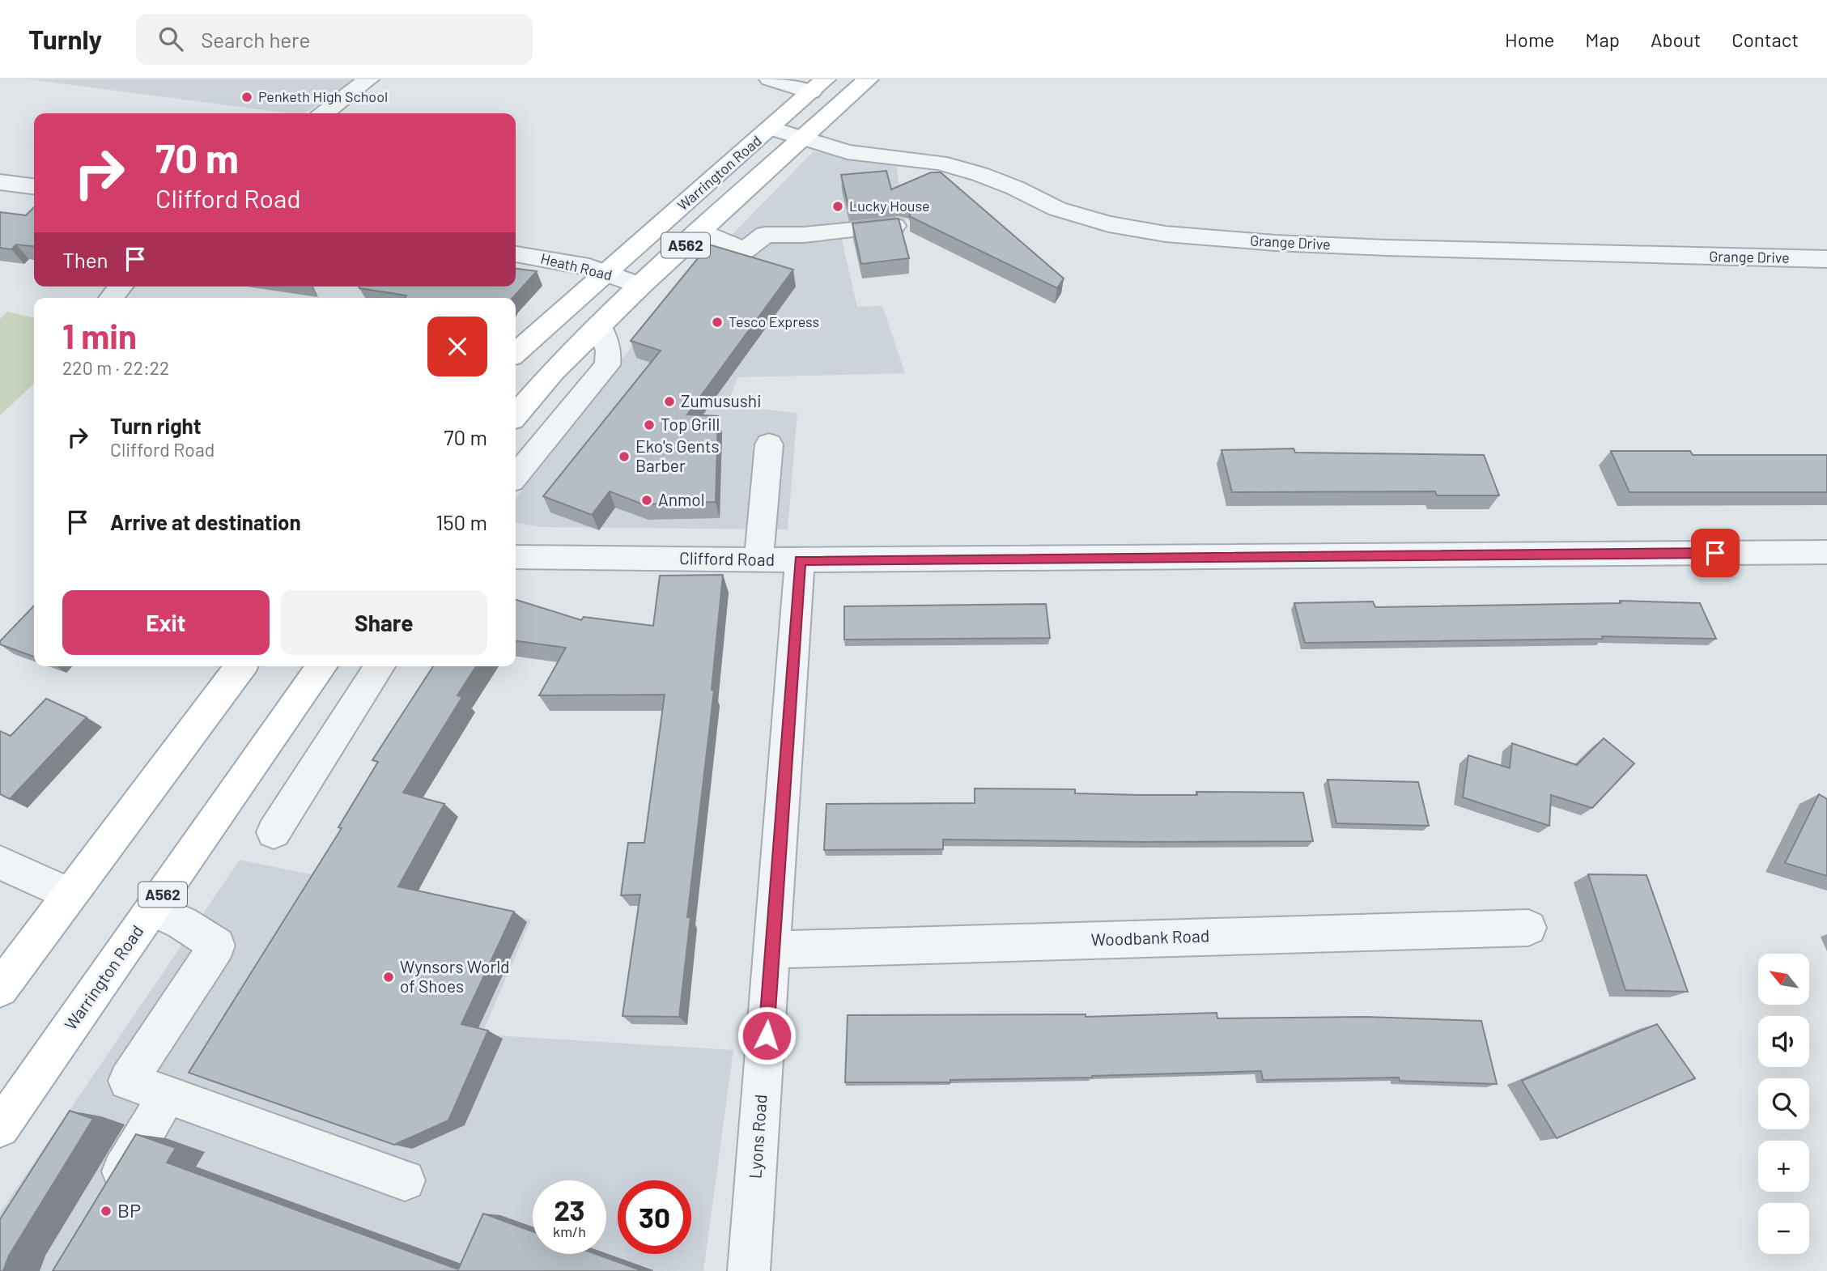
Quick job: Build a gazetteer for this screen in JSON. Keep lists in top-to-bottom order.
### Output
{
  "streets": {
    "main road": ["Warrington Road", "A562"],
    "street": [
      "Grange Drive",
      "Heath Road",
      "Clifford Road",
      "Woodbank Road",
      "Lyons Road"
    ]
  },
  "crossings": [
    ["Warrington Road", "Grange Drive"],
    ["Warrington Road", "Heath Road"],
    ["Clifford Road", "Lyons Road"],
    ["Woodbank Road", "Lyons Road"]
  ],
  "places": [
    "Penketh High School",
    "Lucky House",
    "Tesco Express",
    "Zumusushi",
    "Top Grill",
    "Eko's Gents Barber",
    "Anmol",
    "Wynsors World of Shoes",
    "BP"
  ],
  "north": "top left",
  "page": {
    "header": "Turnly",
    "search": "Search here",
    "nav": [
      "Home",
      "Map",
      "About",
      "Contact"
    ],
    "turn": ["70 m", "Clifford Road"],
    "then": "Then",
    "heading": ["1 min", "220 m · 22:22"],
    "list": [
      {
        "name": "Turn right",
        "note": "Clifford Road",
        "value": "70 m"
      },
      {
        "name": "Arrive at destination",
        "value": "150 m"
      }
    ],
    "buttons": ["Exit", "Share"],
    "map_buttons": ["+", "−"],
    "speed": "23 km/h",
    "limit": "30"
  }
}
